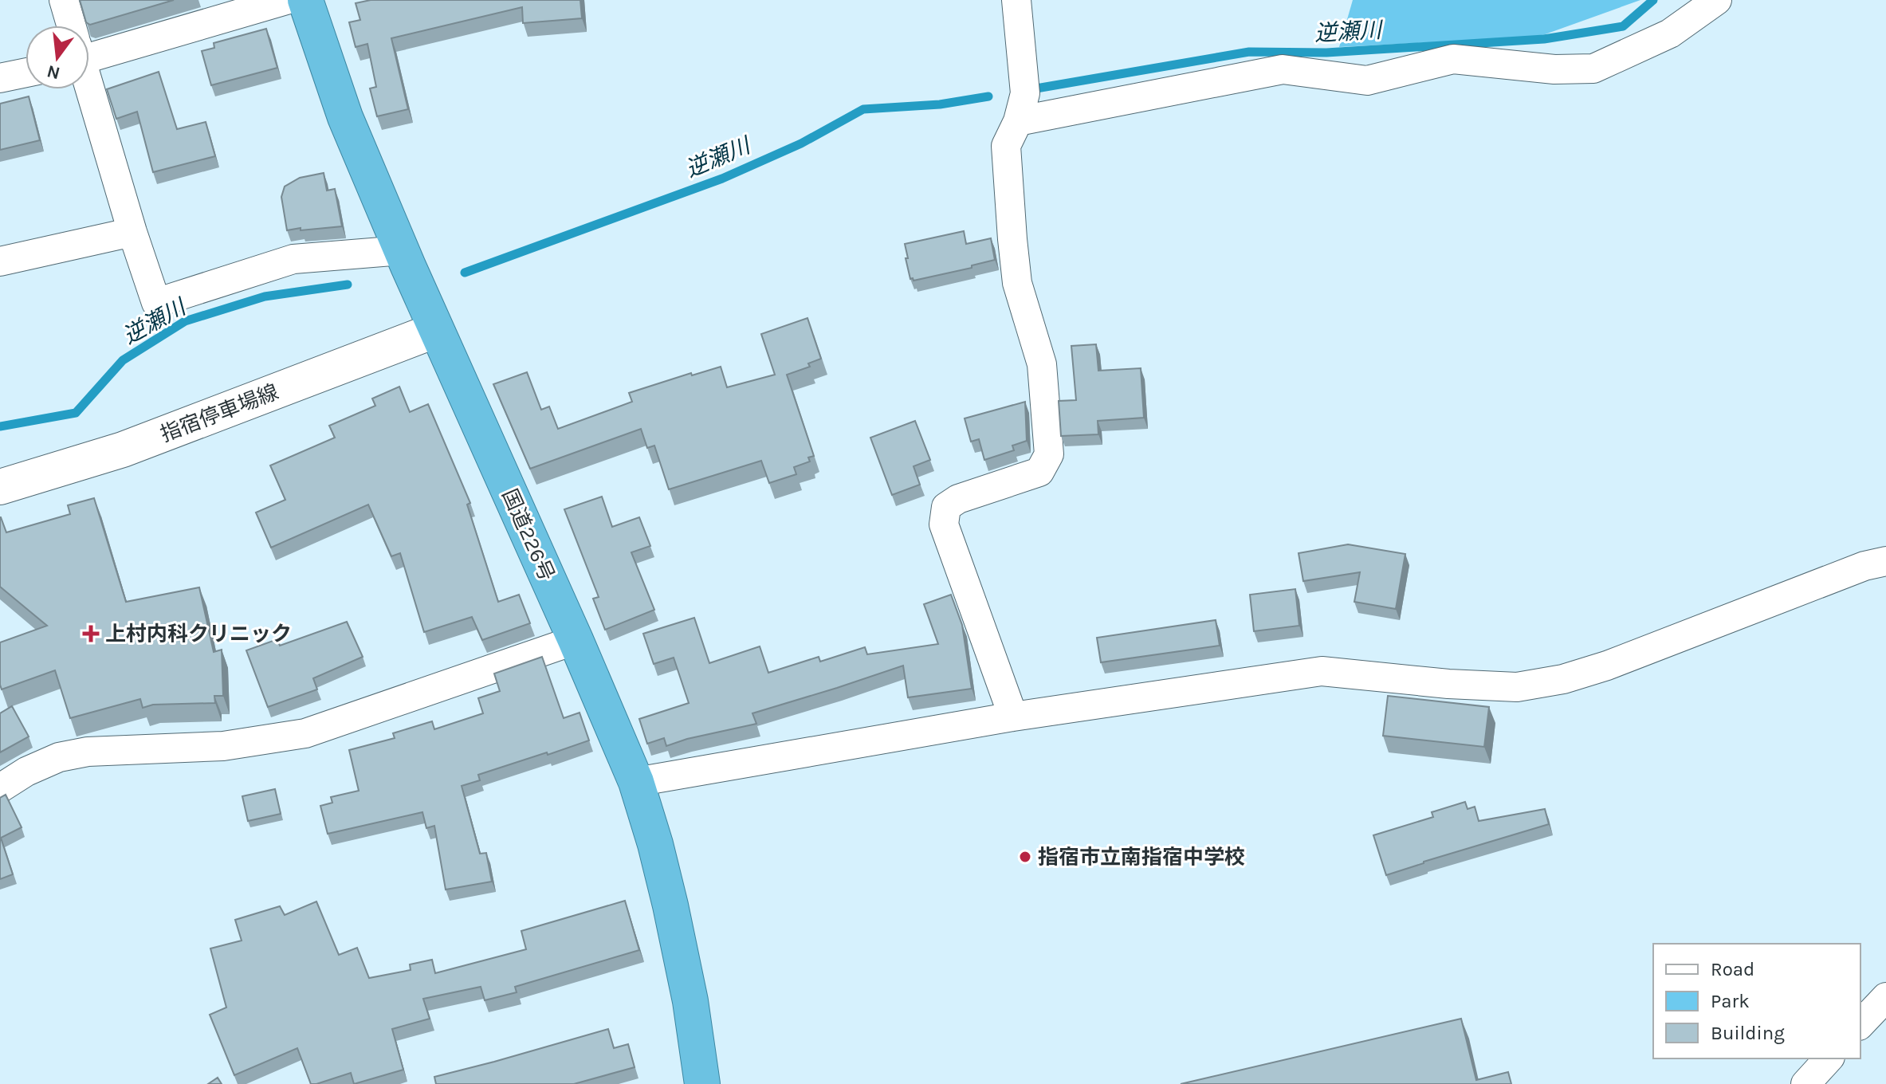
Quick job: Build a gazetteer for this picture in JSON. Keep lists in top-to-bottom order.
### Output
{
  "streets": {
    "highway": ["国道226号"],
    "main road": ["指宿停車場線"]
  },
  "crossings": [
    ["指宿停車場線", "国道226号"]
  ],
  "water": ["逆瀬川"],
  "places": {
    "health": ["上村内科クリニック"],
    "other": ["指宿市立南指宿中学校"]
  },
  "legend": ["Road", "Park", "Building"],
  "north": "bottom"
}
